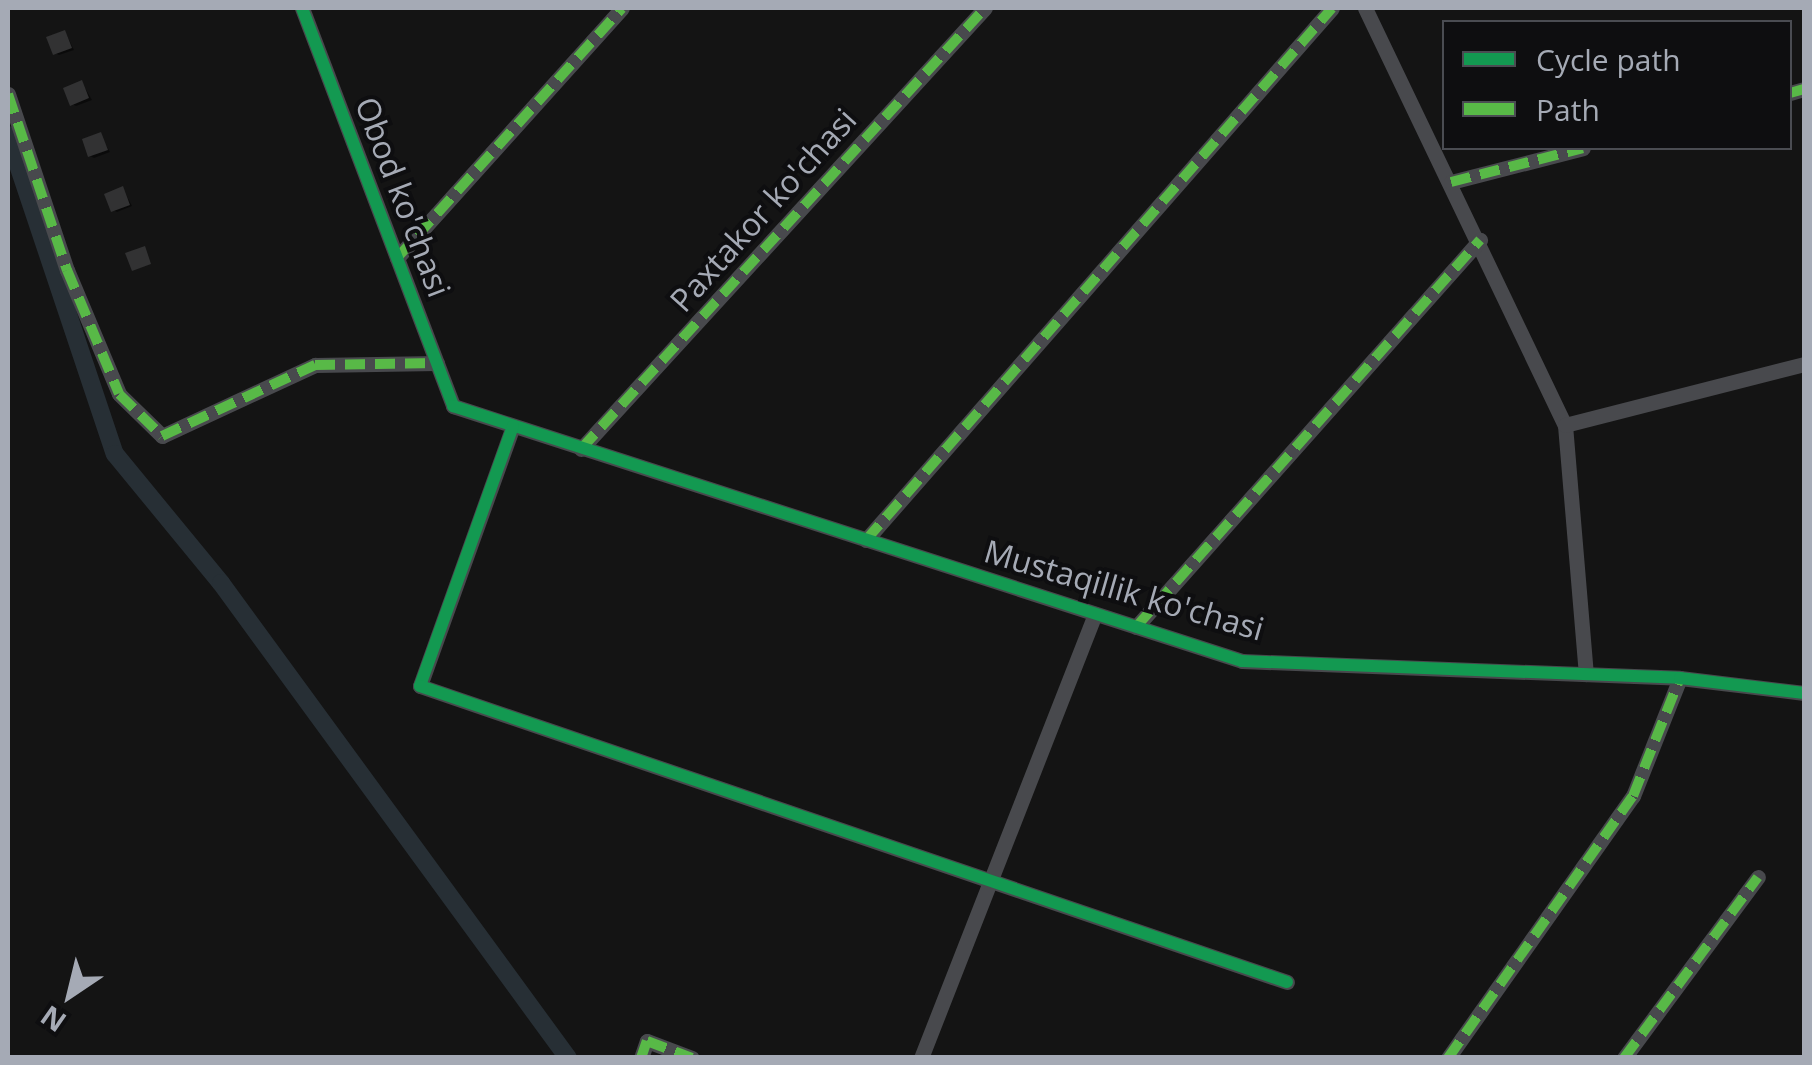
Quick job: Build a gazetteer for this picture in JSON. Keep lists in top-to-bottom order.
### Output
{
  "streets": {
    "street": ["Obod ko'chasi", "Paxtakor ko'chasi", "Mustaqillik ko'chasi"]
  },
  "crossings": [
    ["Obod ko'chasi", "Mustaqillik ko'chasi"],
    ["Paxtakor ko'chasi", "Mustaqillik ko'chasi"]
  ],
  "legend": ["Cycle path", "Path"],
  "north": "bottom left"
}
